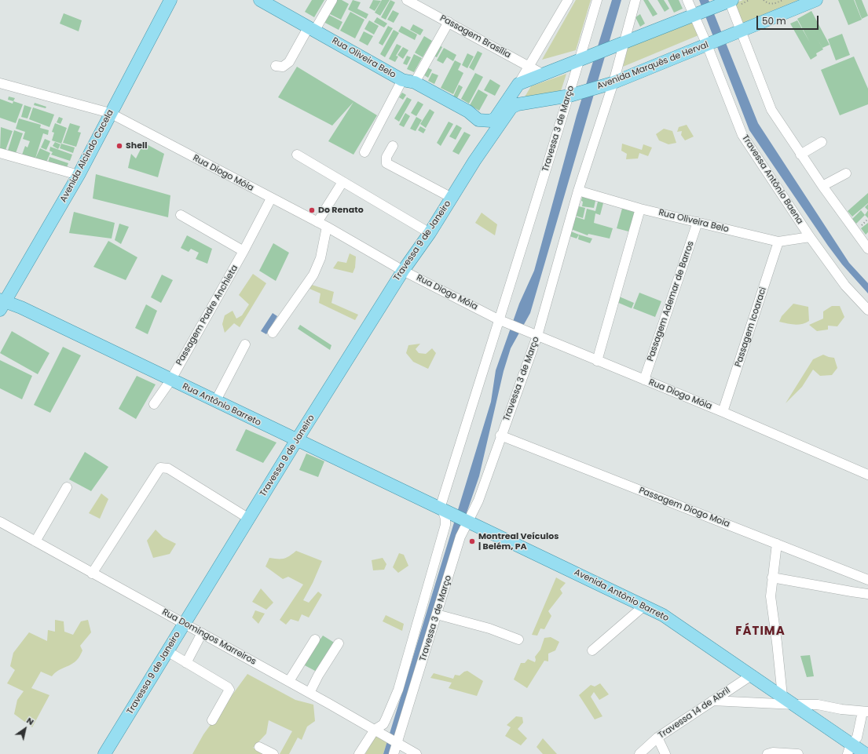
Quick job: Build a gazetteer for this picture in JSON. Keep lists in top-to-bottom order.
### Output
{
  "streets": {
    "main road": [
      "Rua Oliveira Belo",
      "Avenida Marquês de Herval",
      "Avenida Alcindo Cacela",
      "Travessa 9 de Janeiro",
      "Rua Antônio Barreto",
      "Avenida Antônio Barreto"
    ],
    "street": [
      "Passagem Brasília",
      "Travessa 3 de Março",
      "Rua Diogo Móia",
      "Travessa Antônio Baena",
      "Passagem Ademar de Barros",
      "Passagem Padre Anchieta",
      "Passagem Icoaraci",
      "Passagem Diogo Moia",
      "Rua Domingos Marreiros",
      "Travessa 14 de Abril"
    ]
  },
  "crossings": [
    ["Rua Oliveira Belo", "Avenida Marquês de Herval"],
    ["Rua Oliveira Belo", "Travessa 3 de Março"],
    ["Rua Oliveira Belo", "Travessa Antônio Baena"],
    ["Rua Oliveira Belo", "Travessa 9 de Janeiro"],
    ["Rua Oliveira Belo", "Passagem Ademar de Barros"],
    ["Rua Oliveira Belo", "Passagem Icoaraci"],
    ["Avenida Marquês de Herval", "Travessa 3 de Março"],
    ["Avenida Marquês de Herval", "Travessa Antônio Baena"],
    ["Avenida Marquês de Herval", "Travessa 9 de Janeiro"],
    ["Travessa 3 de Março", "Rua Diogo Móia"],
    ["Travessa 3 de Março", "Rua Antônio Barreto"],
    ["Travessa 3 de Março", "Passagem Diogo Moia"],
    ["Travessa 3 de Março", "Avenida Antônio Barreto"],
    ["Travessa 3 de Março", "Rua Domingos Marreiros"],
    ["Avenida Alcindo Cacela", "Rua Diogo Móia"],
    ["Avenida Alcindo Cacela", "Rua Antônio Barreto"],
    ["Rua Diogo Móia", "Travessa 9 de Janeiro"],
    ["Rua Diogo Móia", "Passagem Ademar de Barros"],
    ["Rua Diogo Móia", "Passagem Padre Anchieta"],
    ["Rua Diogo Móia", "Passagem Icoaraci"],
    ["Travessa 9 de Janeiro", "Rua Antônio Barreto"],
    ["Travessa 9 de Janeiro", "Rua Domingos Marreiros"],
    ["Passagem Padre Anchieta", "Rua Antônio Barreto"],
    ["Rua Antônio Barreto", "Avenida Antônio Barreto"],
    ["Avenida Antônio Barreto", "Travessa 14 de Abril"]
  ],
  "districts": ["FÁTIMA"],
  "places": ["Shell", "Do Renato", "Montreal Veículos | Belém, PA"],
  "scale_bar": "50 m",
  "north": "top right"
}
